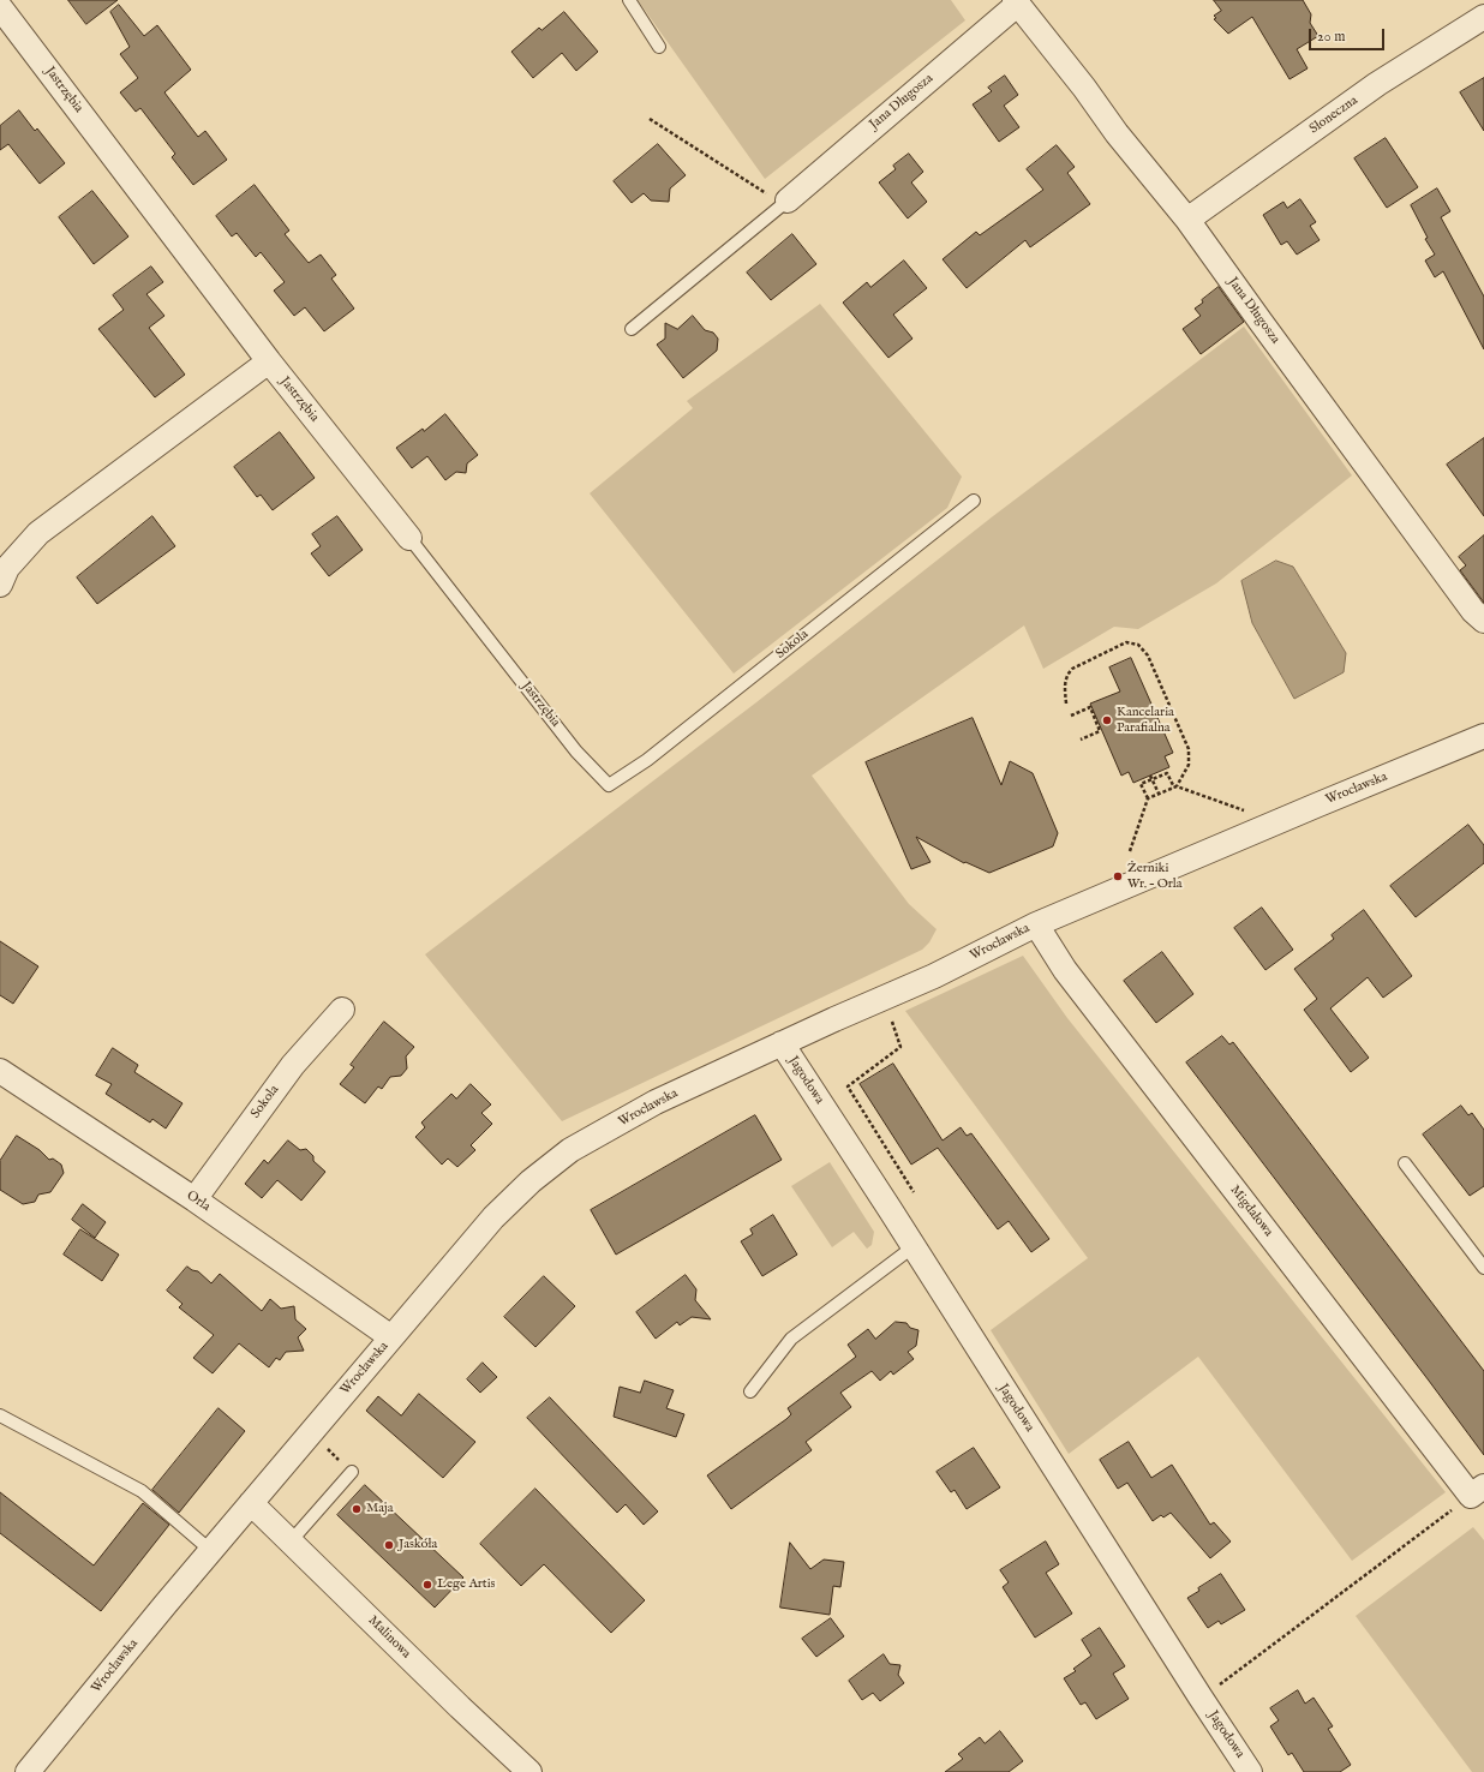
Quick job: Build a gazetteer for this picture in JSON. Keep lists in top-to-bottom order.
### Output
{
  "streets": {
    "street": [
      "Jastrzębia",
      "Jana Długosza",
      "Słoneczna",
      "Sokola",
      "Wrocławska",
      "Jagodowa",
      "Orla",
      "Migdałowa",
      "Malinowa"
    ]
  },
  "crossings": [
    ["Jastrzębia", "Sokola"],
    ["Jana Długosza", "Słoneczna"],
    ["Sokola", "Orla"],
    ["Wrocławska", "Jagodowa"],
    ["Wrocławska", "Orla"],
    ["Wrocławska", "Migdałowa"],
    ["Wrocławska", "Malinowa"]
  ],
  "places": [
    "Kancelaria Parafialna",
    "Żerniki Wr. – Orla",
    "Maja",
    "Jaskóła",
    "Lege Artis"
  ],
  "scale_bar": "20 m"
}
